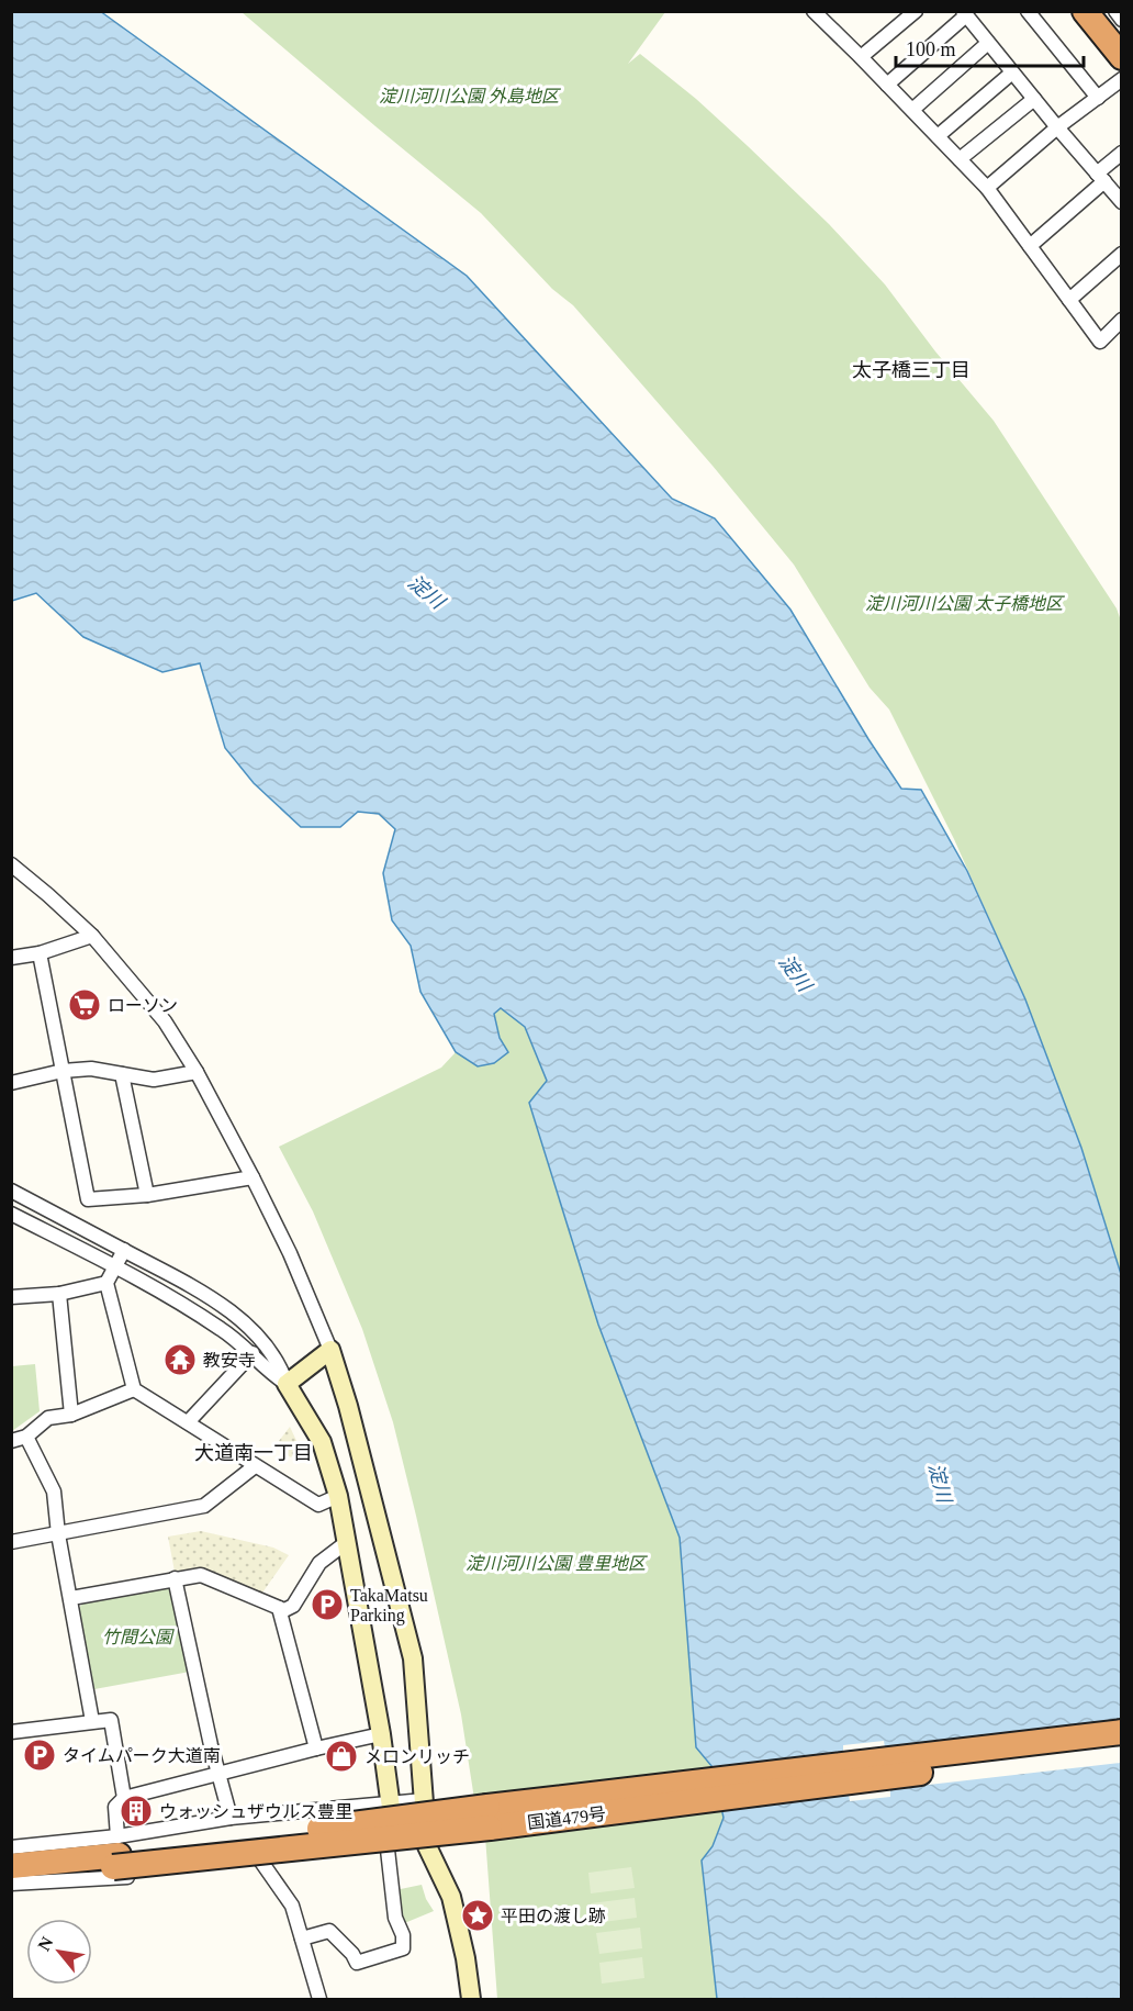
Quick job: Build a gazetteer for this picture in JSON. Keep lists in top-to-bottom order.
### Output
{
  "streets": {
    "highway": ["国道479号"]
  },
  "districts": ["太子橋三丁目", "大道南一丁目"],
  "water": ["淀川"],
  "parks": [
    "淀川河川公園 外島地区",
    "淀川河川公園 太子橋地区",
    "淀川河川公園 豊里地区",
    "竹間公園"
  ],
  "places": {
    "supermarket": ["ローソン"],
    "temple": ["教安寺"],
    "parking": ["TakaMatsu Parking", "タイムパーク大道南"],
    "shop": ["メロンリッチ"],
    "building": ["ウォッシュザウルス豊里"],
    "place": ["平田の渡し跡"]
  },
  "scale_bar": "100 m",
  "north": "top left"
}
